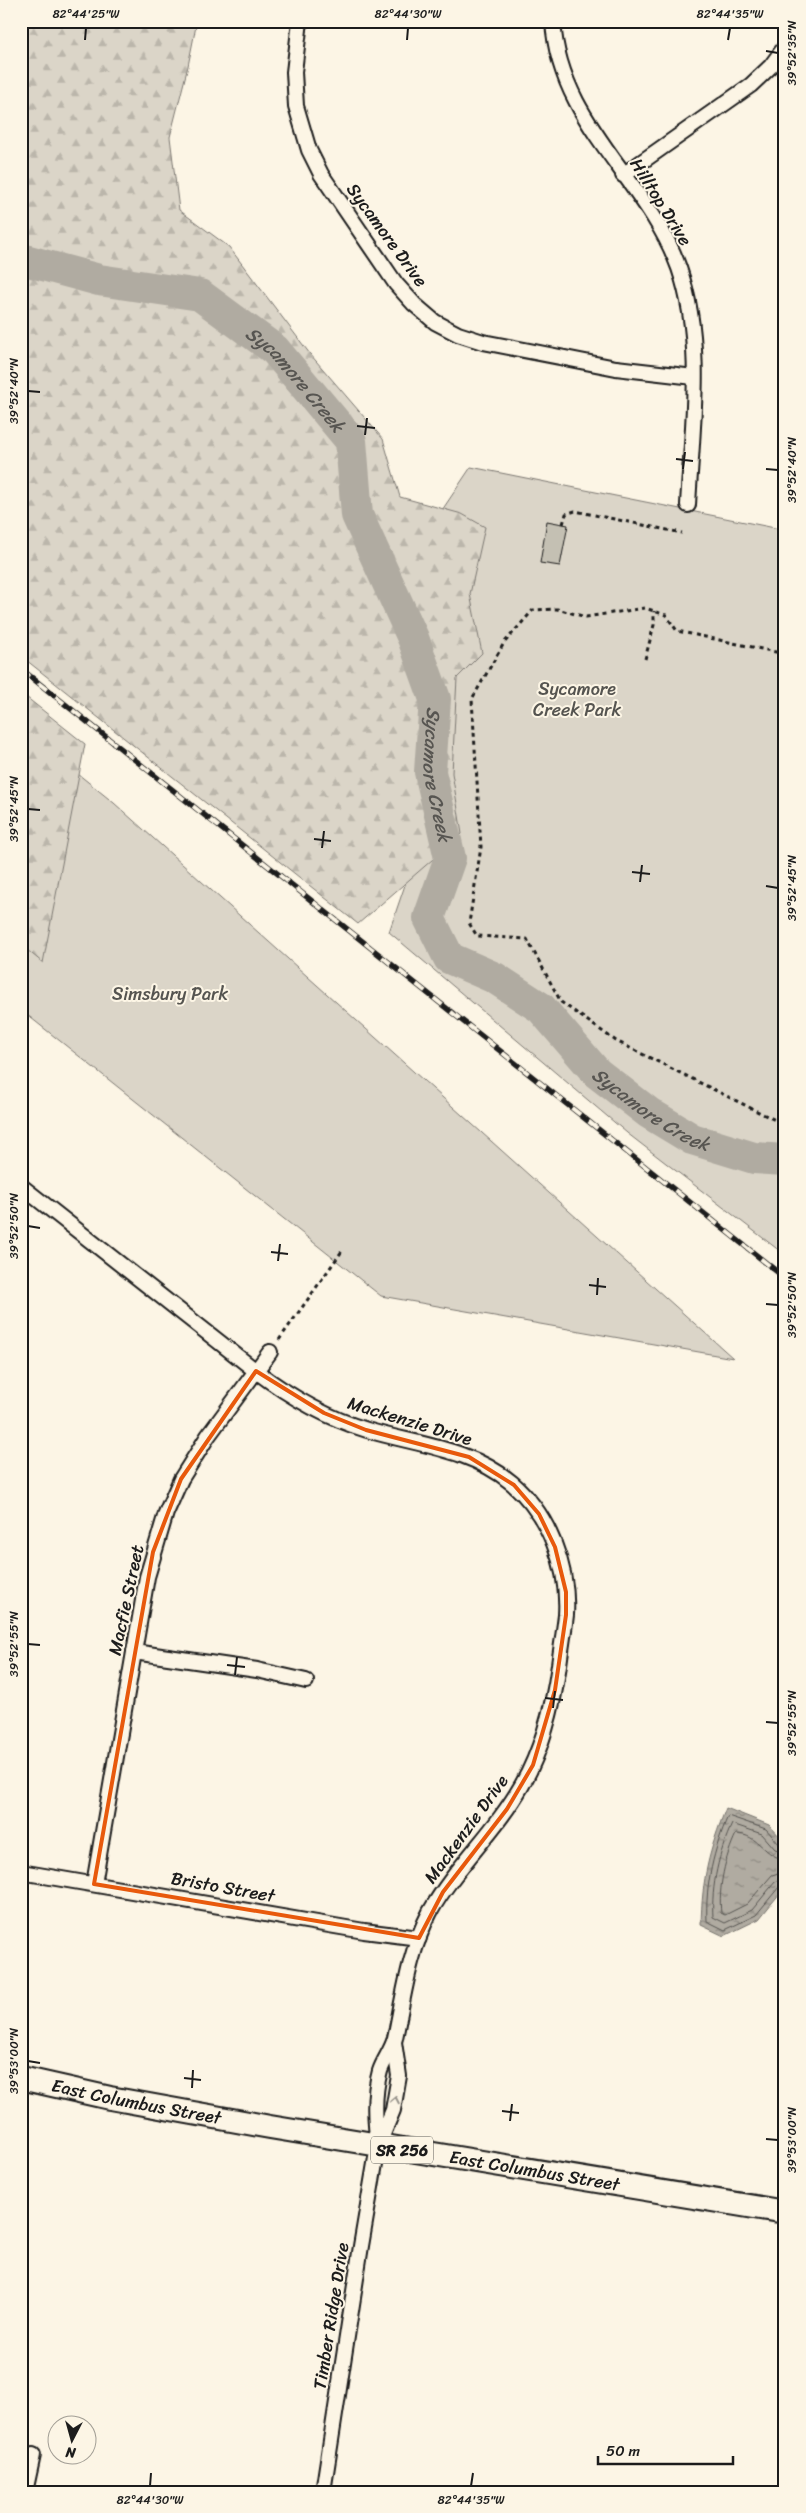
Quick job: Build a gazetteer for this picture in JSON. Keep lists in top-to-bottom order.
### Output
{
  "streets": {
    "main road": ["East Columbus Street", "SR 256"],
    "street": [
      "Hilltop Drive",
      "Sycamore Drive",
      "Mackenzie Drive",
      "Macfie Street",
      "Bristo Street",
      "Timber Ridge Drive"
    ]
  },
  "crossings": [
    ["Hilltop Drive", "Sycamore Drive"],
    ["Mackenzie Drive", "Macfie Street"],
    ["Mackenzie Drive", "Bristo Street"],
    ["Mackenzie Drive", "East Columbus Street"],
    ["Mackenzie Drive", "Timber Ridge Drive"],
    ["Macfie Street", "Bristo Street"],
    ["East Columbus Street", "Timber Ridge Drive"]
  ],
  "water": ["Sycamore Creek"],
  "parks": ["Sycamore Creek Park", "Simsbury Park"],
  "scale_bar": "50 m",
  "north": "bottom",
  "coordinates": [
    "82°44'25\"W",
    "82°44'30\"W",
    "82°44'35\"W",
    "39°52'35\"N",
    "39°52'40\"N",
    "39°52'45\"N",
    "39°52'50\"N",
    "39°52'55\"N",
    "39°53'00\"N"
  ]
}
